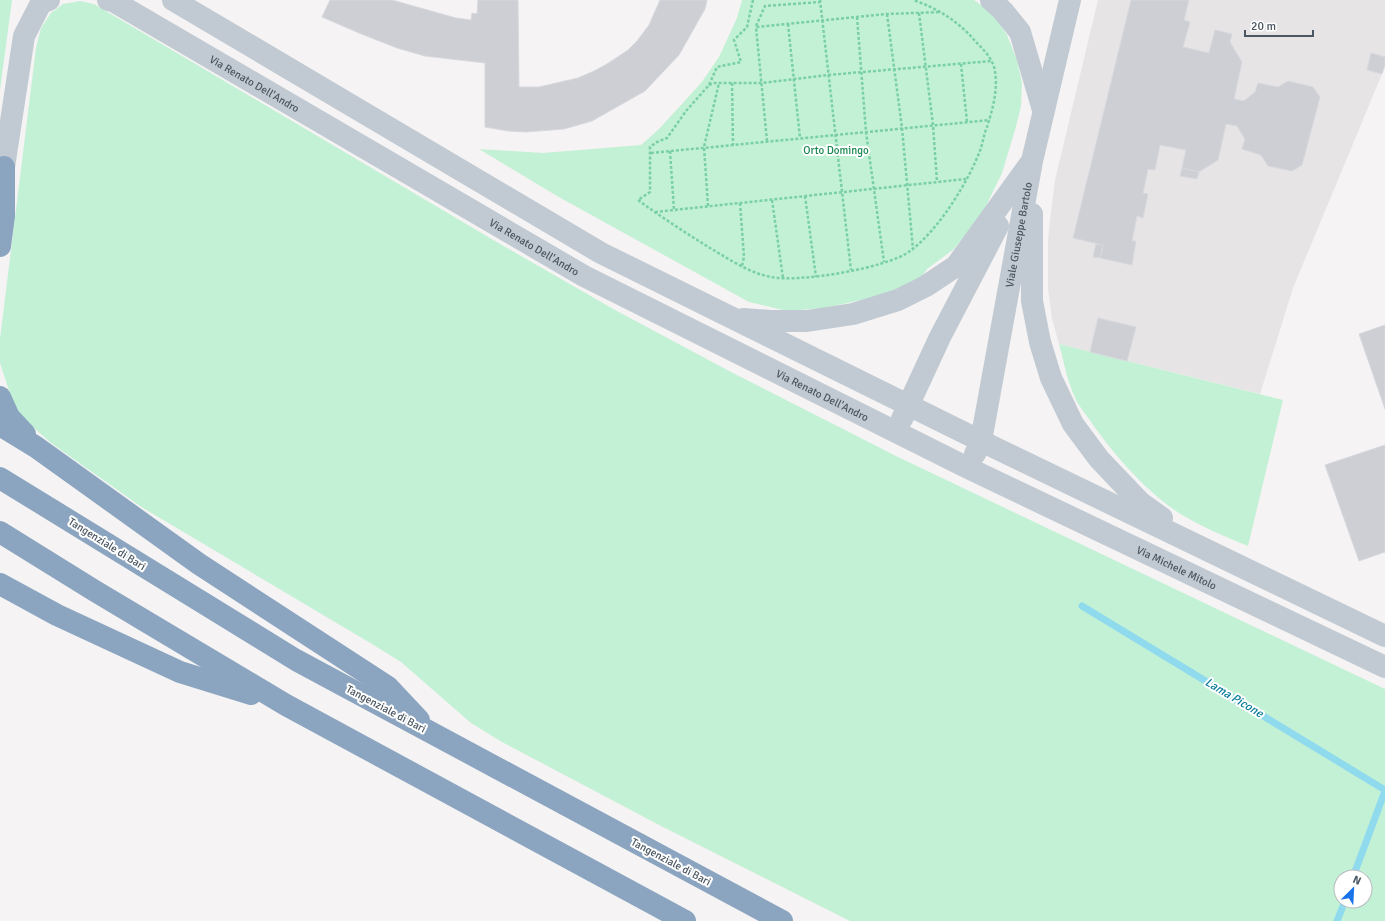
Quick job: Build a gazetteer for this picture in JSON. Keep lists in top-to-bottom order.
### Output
{
  "streets": {
    "highway": ["Tangenziale di Bari"],
    "street": ["Via Renato Dell'Andro", "Viale Giuseppe Bartolo", "Via Michele Mitolo"]
  },
  "crossings": [
    ["Via Renato Dell'Andro", "Viale Giuseppe Bartolo"],
    ["Via Renato Dell'Andro", "Via Michele Mitolo"],
    ["Viale Giuseppe Bartolo", "Via Michele Mitolo"]
  ],
  "water": ["Lama Picone"],
  "parks": ["Orto Domingo"],
  "scale_bar": "20 m",
  "north": "top right"
}
